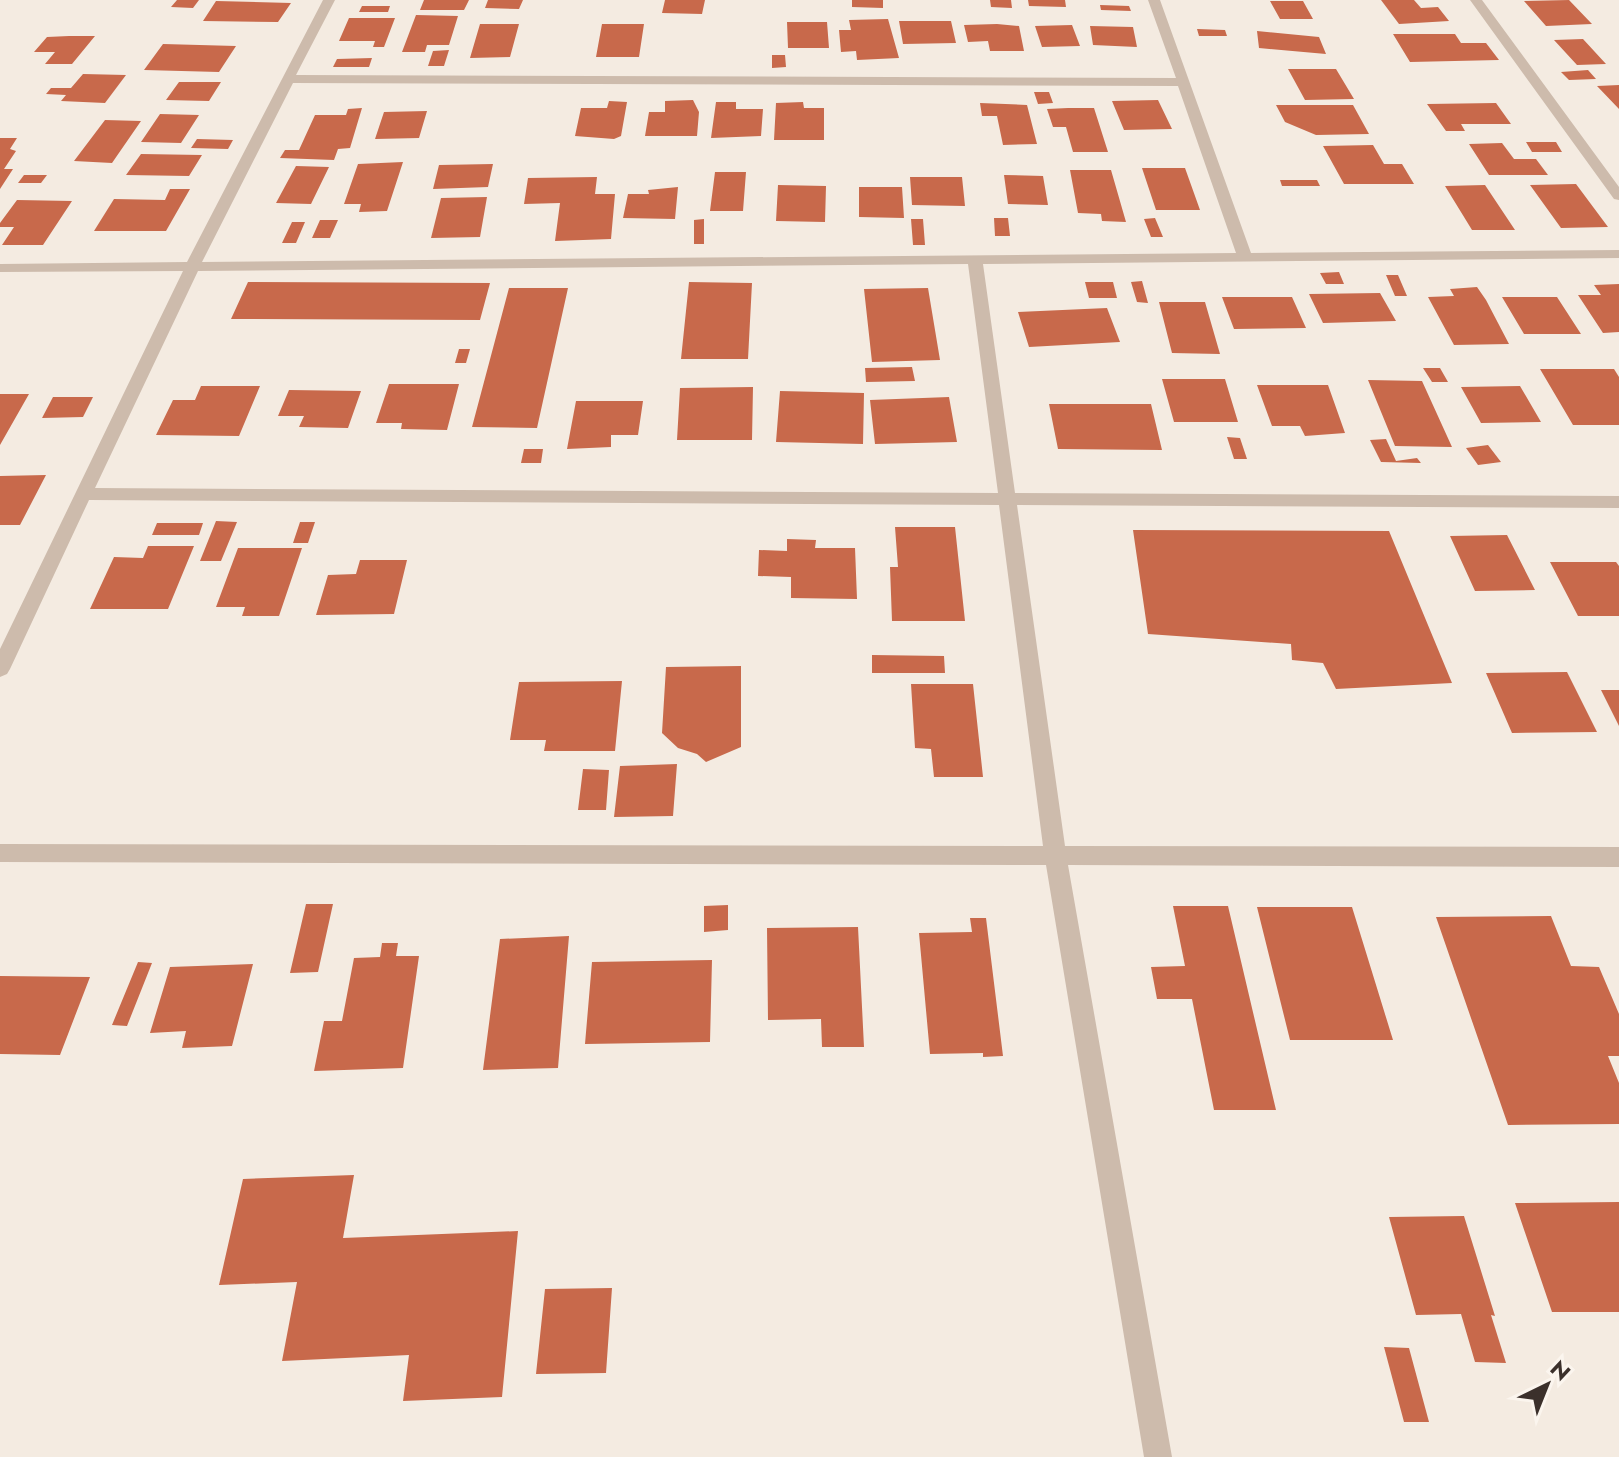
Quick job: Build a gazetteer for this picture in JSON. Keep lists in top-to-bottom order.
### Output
{
  "north": "top right"
}
